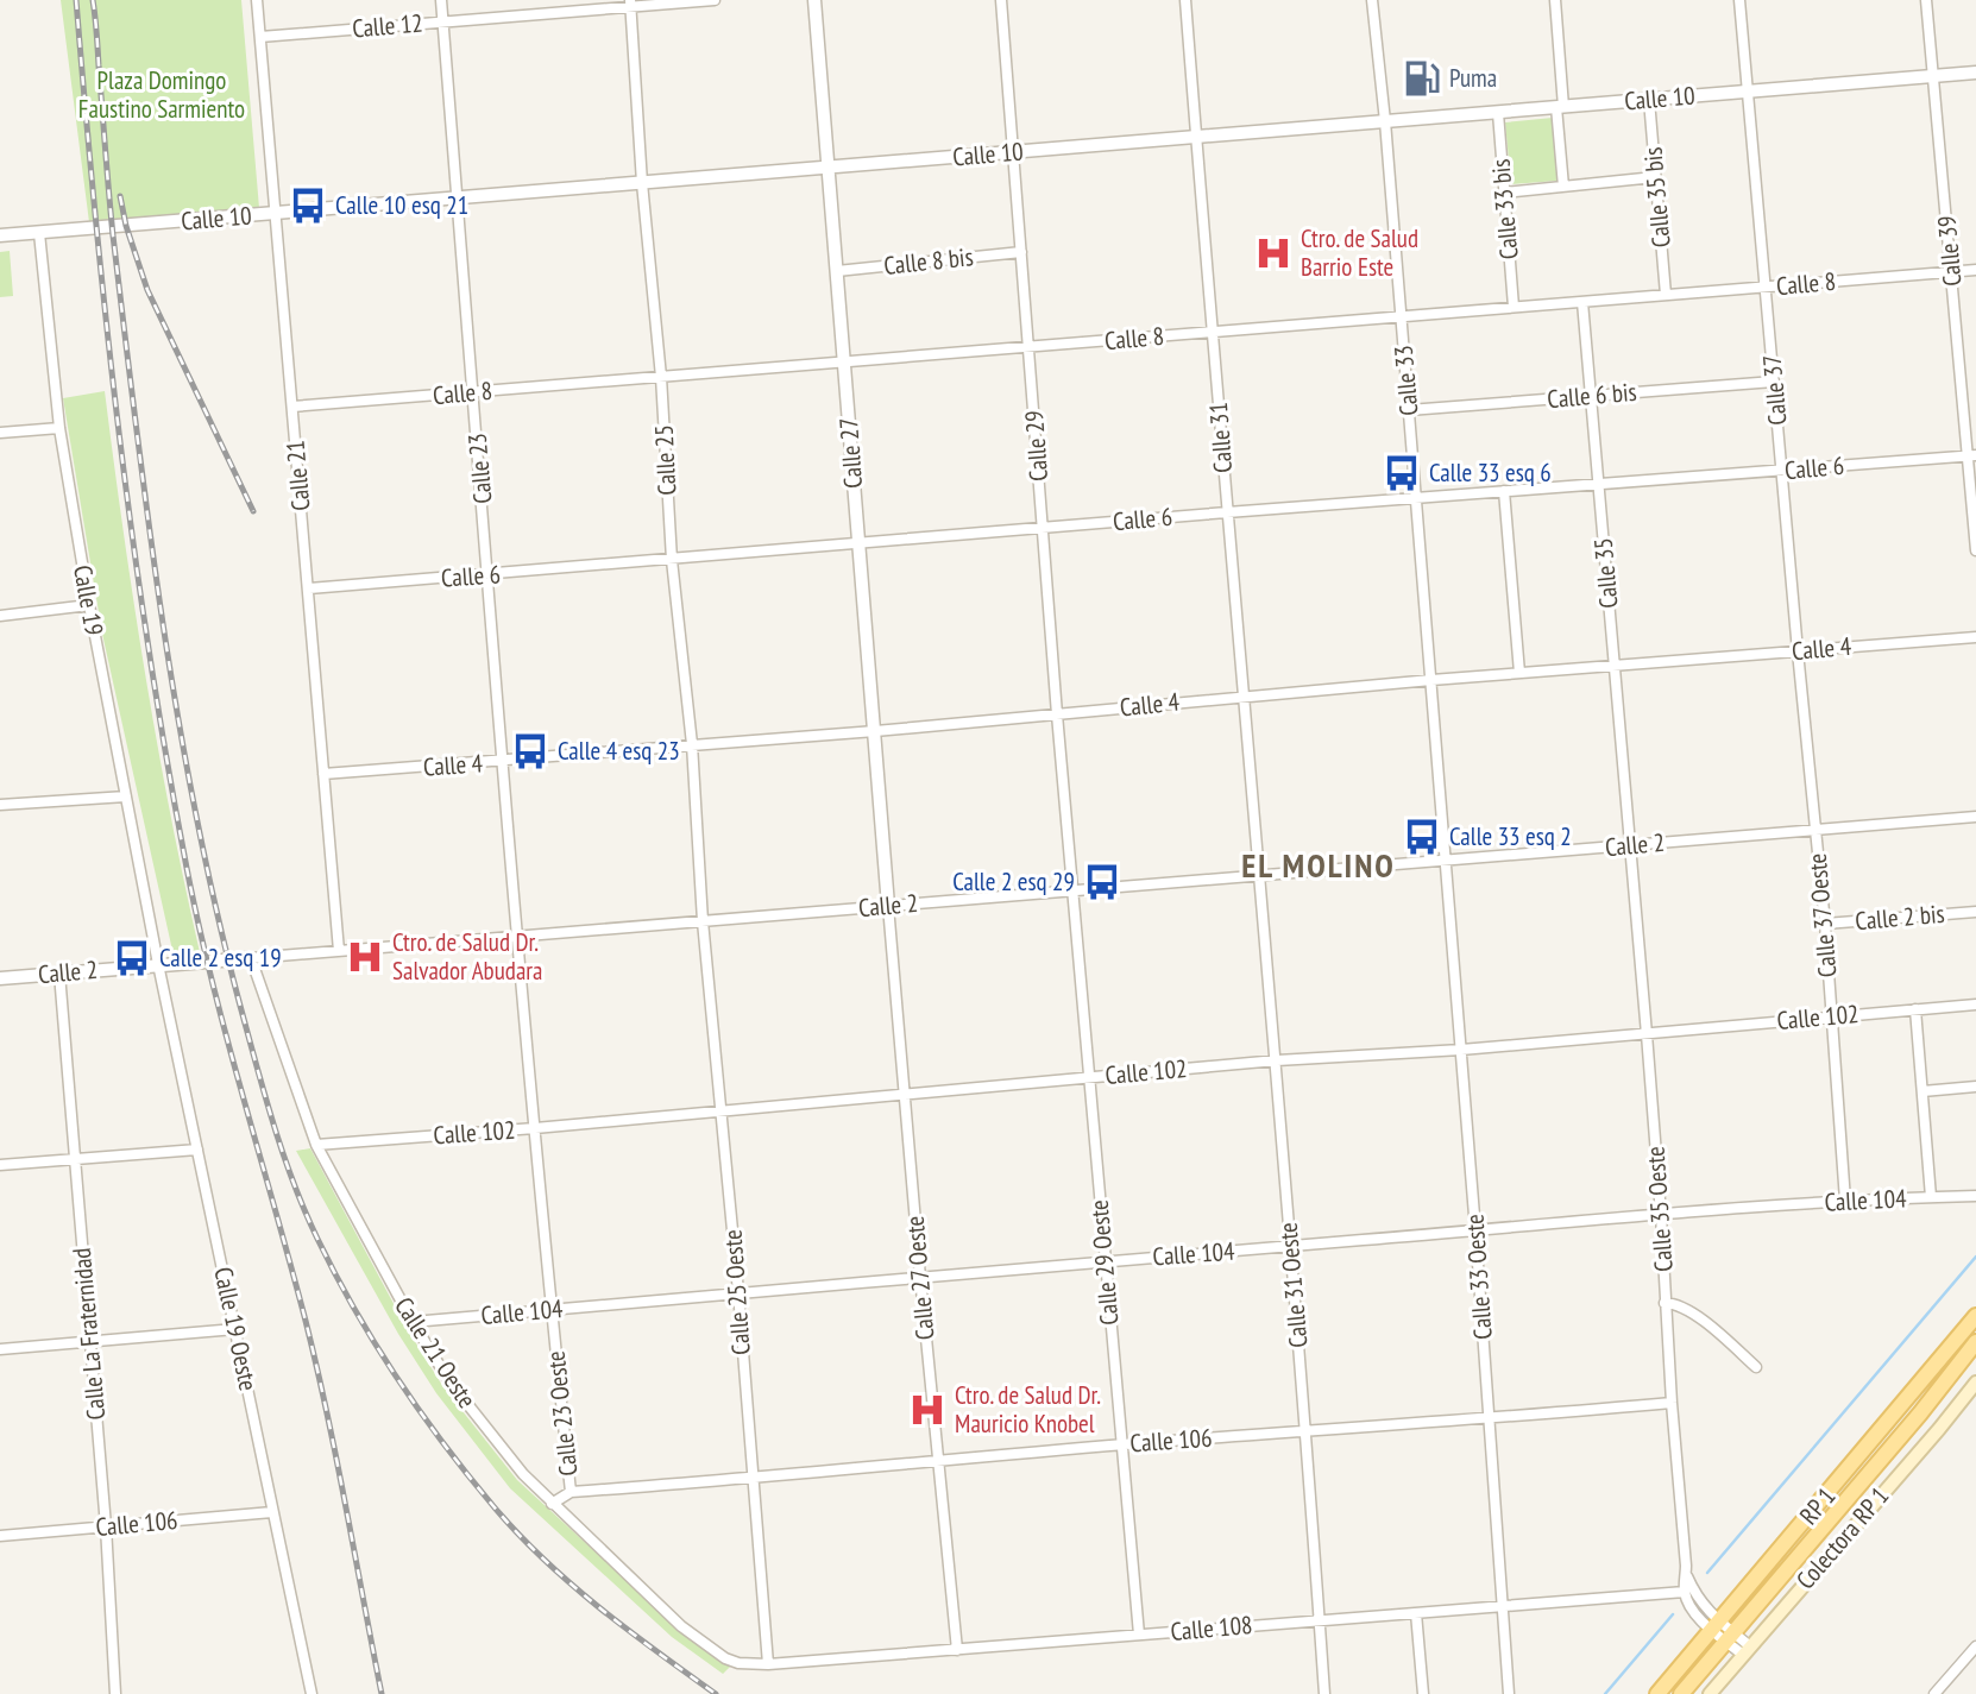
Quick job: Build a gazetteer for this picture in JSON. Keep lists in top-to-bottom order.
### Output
{
  "streets": {
    "main road": ["RP 1", "Colectora RP 1"],
    "street": [
      "Calle 12",
      "Calle 10",
      "Calle 35 bis",
      "Calle 33 bis",
      "Calle 39",
      "Calle 8 bis",
      "Calle 8",
      "Calle 33",
      "Calle 37",
      "Calle 6 bis",
      "Calle 31",
      "Calle 29",
      "Calle 27",
      "Calle 25",
      "Calle 23",
      "Calle 6",
      "Calle 21",
      "Calle 35",
      "Calle 19",
      "Calle 4",
      "Calle 2",
      "Calle 37 Oeste",
      "Calle 2 bis",
      "Calle 102",
      "Calle 104",
      "Calle 35 Oeste",
      "Calle 29 Oeste",
      "Calle 33 Oeste",
      "Calle 27 Oeste",
      "Calle 31 Oeste",
      "Calle 25 Oeste",
      "Calle 19 Oeste",
      "Calle La Fraternidad",
      "Calle 21 Oeste",
      "Calle 23 Oeste",
      "Calle 106",
      "Calle 108"
    ]
  },
  "crossings": [
    ["Calle 12", "Calle 25"],
    ["Calle 12", "Calle 23"],
    ["Calle 12", "Calle 21"],
    ["Calle 10", "Calle 35 bis"],
    ["Calle 10", "Calle 33 bis"],
    ["Calle 10", "Calle 39"],
    ["Calle 10", "Calle 33"],
    ["Calle 10", "Calle 37"],
    ["Calle 10", "Calle 31"],
    ["Calle 10", "Calle 29"],
    ["Calle 10", "Calle 27"],
    ["Calle 10", "Calle 25"],
    ["Calle 10", "Calle 23"],
    ["Calle 10", "Calle 21"],
    ["Calle 10", "Calle 19"],
    ["Calle 35 bis", "Calle 8"],
    ["Calle 33 bis", "Calle 8"],
    ["Calle 39", "Calle 8"],
    ["Calle 39", "Calle 6"],
    ["Calle 8 bis", "Calle 29"],
    ["Calle 8 bis", "Calle 27"],
    ["Calle 8", "Calle 33"],
    ["Calle 8", "Calle 37"],
    ["Calle 8", "Calle 31"],
    ["Calle 8", "Calle 29"],
    ["Calle 8", "Calle 27"],
    ["Calle 8", "Calle 25"],
    ["Calle 8", "Calle 23"],
    ["Calle 8", "Calle 21"],
    ["Calle 8", "Calle 35"],
    ["Calle 33", "Calle 6 bis"],
    ["Calle 33", "Calle 6"],
    ["Calle 33", "Calle 4"],
    ["Calle 33", "Calle 2"],
    ["Calle 33", "Calle 33 Oeste"],
    ["Calle 37", "Calle 6 bis"],
    ["Calle 37", "Calle 6"],
    ["Calle 37", "Calle 4"],
    ["Calle 37", "Calle 2"],
    ["Calle 37", "Calle 37 Oeste"],
    ["Calle 6 bis", "Calle 35"],
    ["Calle 31", "Calle 6"],
    ["Calle 31", "Calle 4"],
    ["Calle 31", "Calle 2"],
    ["Calle 31", "Calle 31 Oeste"],
    ["Calle 29", "Calle 6"],
    ["Calle 29", "Calle 4"],
    ["Calle 29", "Calle 2"],
    ["Calle 29", "Calle 29 Oeste"],
    ["Calle 27", "Calle 6"],
    ["Calle 27", "Calle 4"],
    ["Calle 27", "Calle 2"],
    ["Calle 27", "Calle 27 Oeste"],
    ["Calle 25", "Calle 6"],
    ["Calle 25", "Calle 4"],
    ["Calle 25", "Calle 2"],
    ["Calle 25", "Calle 25 Oeste"],
    ["Calle 23", "Calle 6"],
    ["Calle 23", "Calle 4"],
    ["Calle 23", "Calle 2"],
    ["Calle 23", "Calle 23 Oeste"],
    ["Calle 6", "Calle 21"],
    ["Calle 6", "Calle 35"],
    ["Calle 21", "Calle 4"],
    ["Calle 21", "Calle 2"],
    ["Calle 35", "Calle 4"],
    ["Calle 35", "Calle 2"],
    ["Calle 35", "Calle 35 Oeste"],
    ["Calle 19", "Calle 2"],
    ["Calle 19", "Calle 19 Oeste"],
    ["Calle 2", "Calle 37 Oeste"],
    ["Calle 2", "Calle 35 Oeste"],
    ["Calle 2", "Calle 29 Oeste"],
    ["Calle 2", "Calle 33 Oeste"],
    ["Calle 2", "Calle 27 Oeste"],
    ["Calle 2", "Calle 31 Oeste"],
    ["Calle 2", "Calle 25 Oeste"],
    ["Calle 2", "Calle 19 Oeste"],
    ["Calle 2", "Calle La Fraternidad"],
    ["Calle 2", "Calle 21 Oeste"],
    ["Calle 2", "Calle 23 Oeste"],
    ["Calle 37 Oeste", "Calle 2 bis"],
    ["Calle 37 Oeste", "Calle 102"],
    ["Calle 37 Oeste", "Calle 104"],
    ["Calle 102", "Calle 35 Oeste"],
    ["Calle 102", "Calle 29 Oeste"],
    ["Calle 102", "Calle 33 Oeste"],
    ["Calle 102", "Calle 27 Oeste"],
    ["Calle 102", "Calle 31 Oeste"],
    ["Calle 102", "Calle 25 Oeste"],
    ["Calle 102", "Calle 21 Oeste"],
    ["Calle 102", "Calle 23 Oeste"],
    ["Calle 104", "Calle 35 Oeste"],
    ["Calle 104", "Calle 29 Oeste"],
    ["Calle 104", "Calle 33 Oeste"],
    ["Calle 104", "Calle 27 Oeste"],
    ["Calle 104", "Calle 31 Oeste"],
    ["Calle 104", "Calle 25 Oeste"],
    ["Calle 104", "Calle 21 Oeste"],
    ["Calle 104", "Calle 23 Oeste"],
    ["Calle 35 Oeste", "Calle 106"],
    ["Calle 35 Oeste", "RP 1"],
    ["Calle 35 Oeste", "Calle 108"],
    ["Calle 29 Oeste", "Calle 106"],
    ["Calle 29 Oeste", "Calle 108"],
    ["Calle 33 Oeste", "Calle 106"],
    ["Calle 33 Oeste", "Calle 108"],
    ["Calle 27 Oeste", "Calle 106"],
    ["Calle 27 Oeste", "Calle 108"],
    ["Calle 31 Oeste", "Calle 106"],
    ["Calle 31 Oeste", "Calle 108"],
    ["Calle 25 Oeste", "Calle 106"],
    ["Calle 25 Oeste", "Calle 108"],
    ["Calle 19 Oeste", "Calle 106"],
    ["Calle La Fraternidad", "Calle 106"],
    ["Calle 21 Oeste", "Calle 108"],
    ["Calle 23 Oeste", "Calle 106"]
  ],
  "districts": ["EL MOLINO"],
  "parks": ["Plaza Domingo Faustino Sarmiento"],
  "places": {
    "fuel station": ["Puma"],
    "bus stop": [
      "Calle 10 esq 21",
      "Calle 33 esq 6",
      "Calle 4 esq 23",
      "Calle 33 esq 2",
      "Calle 2 esq 29",
      "Calle 2 esq 19"
    ],
    "hospital": ["Ctro. de Salud Barrio Este", "Ctro. de Salud Dr. Salvador Abudara", "Ctro. de Salud Dr. Mauricio Knobel"]
  }
}
